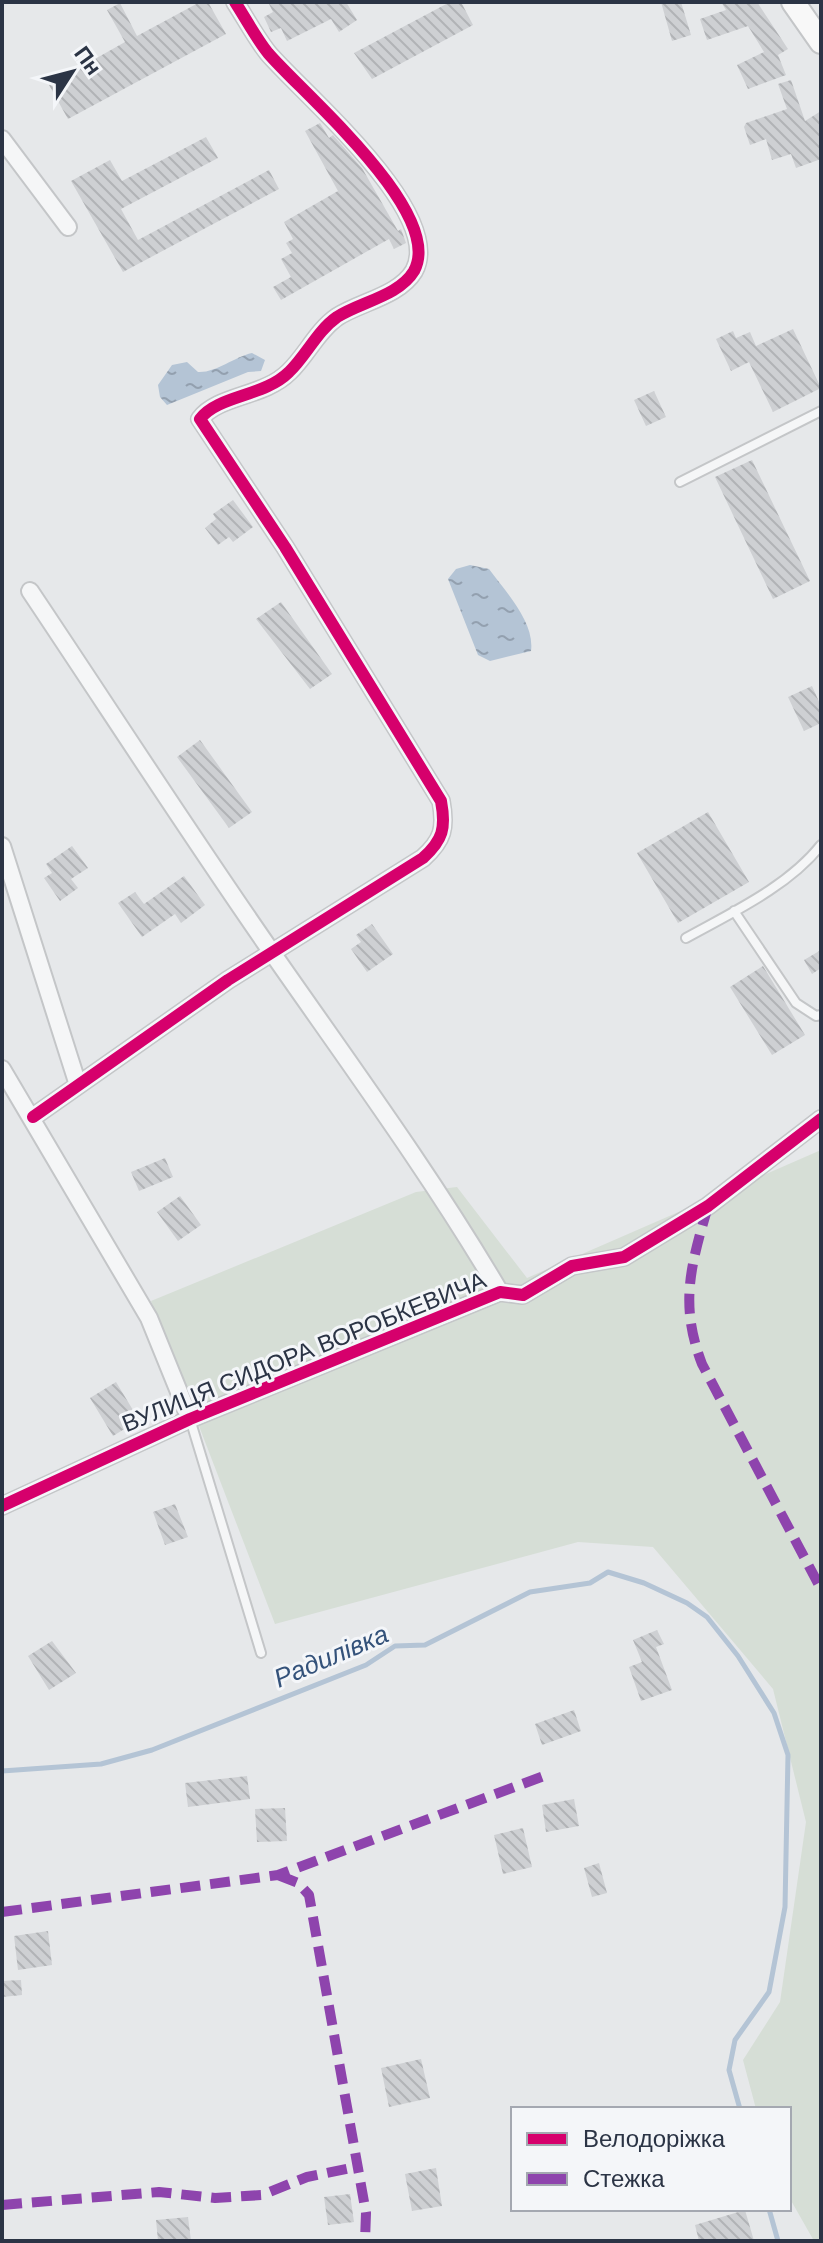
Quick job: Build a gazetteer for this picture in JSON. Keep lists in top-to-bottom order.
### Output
{
  "streets": {
    "street": ["ВУЛИЦЯ СИДОРА ВОРОБКЕВИЧА"]
  },
  "water": ["Радилівка"],
  "legend": ["Велодоріжка", "Стежка"],
  "north": "top right"
}
